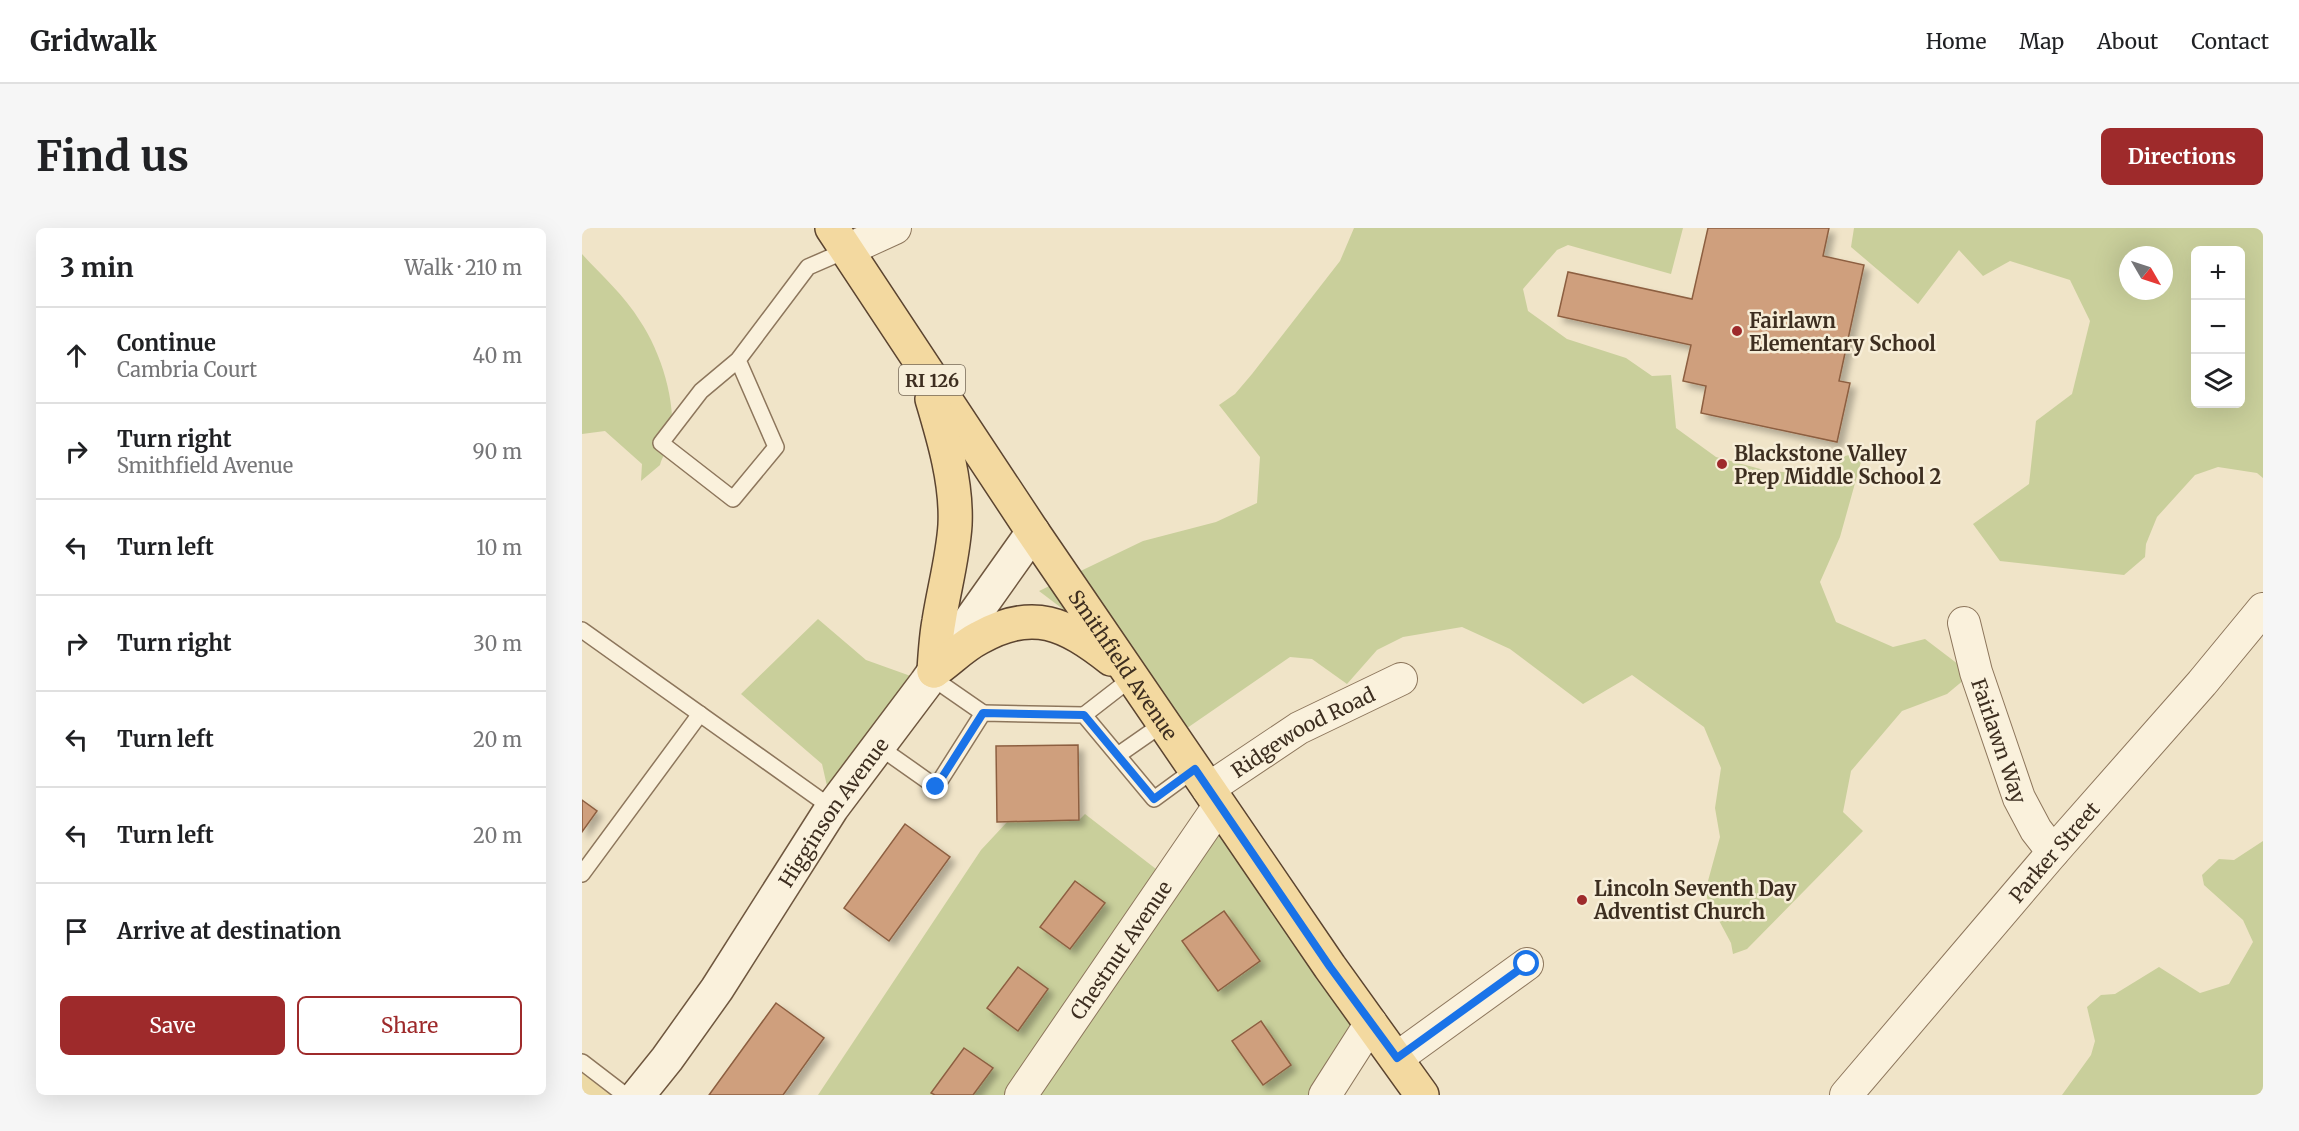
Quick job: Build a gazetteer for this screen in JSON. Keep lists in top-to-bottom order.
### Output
{
  "streets": {
    "main road": ["RI 126", "Smithfield Avenue"],
    "street": [
      "Ridgewood Road",
      "Fairlawn Way",
      "Higginson Avenue",
      "Parker Street",
      "Chestnut Avenue"
    ]
  },
  "crossings": [
    ["Smithfield Avenue", "Ridgewood Road"],
    ["Smithfield Avenue", "Higginson Avenue"],
    ["Smithfield Avenue", "Chestnut Avenue"],
    ["Ridgewood Road", "Chestnut Avenue"],
    ["Fairlawn Way", "Parker Street"]
  ],
  "places": ["Fairlawn Elementary School", "Blackstone Valley Prep Middle School 2", "Lincoln Seventh Day Adventist Church"],
  "north": "bottom right",
  "page": {
    "header": "Gridwalk",
    "nav": [
      "Home",
      "Map",
      "About",
      "Contact"
    ],
    "buttons": [
      "Directions",
      ["Save", "Share"]
    ],
    "title": "Find us",
    "heading": ["3 min", "Walk · 210 m"],
    "map_buttons": ["+", "−"],
    "list": [
      ["Continue", "Cambria Court", "40 m"],
      ["Turn right", "Smithfield Avenue", "90 m"],
      ["Turn left", "10 m"],
      ["Turn right", "30 m"],
      ["Turn left", "20 m"],
      ["Turn left", "20 m"],
      "Arrive at destination"
    ]
  }
}
